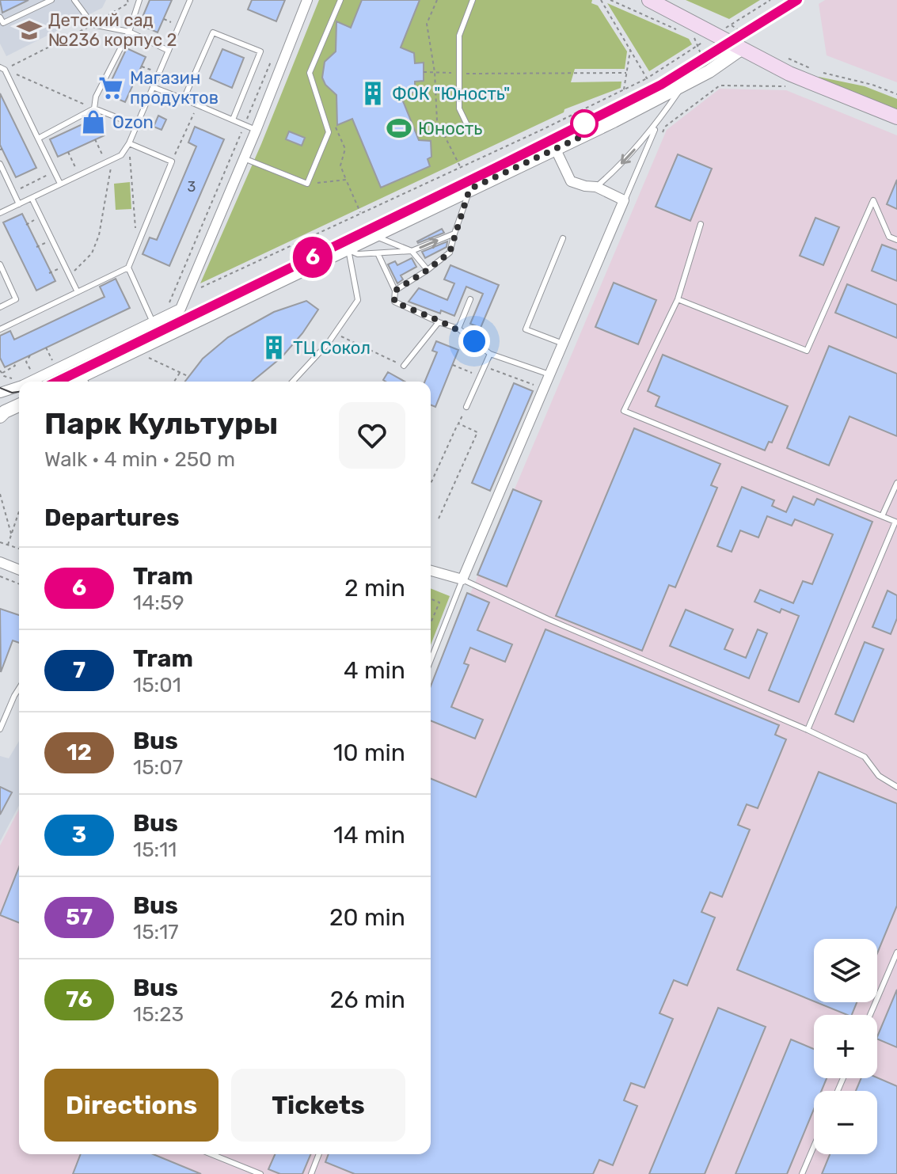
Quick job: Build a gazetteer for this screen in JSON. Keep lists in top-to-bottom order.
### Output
{
  "places": {
    "school or university": ["Детский сад №236 корпус 2"],
    "supermarket": ["Магазин продуктов"],
    "building": ["ФОК \"Юность\"", "ТЦ Сокол"],
    "shop": ["Ozon"],
    "sports": ["Юность"]
  },
  "lines": ["tram line 6"],
  "house_numbers": ["3"],
  "page": {
    "on_map": "6",
    "heading": [
      ["Парк Культуры", "Walk · 4 min · 250 m"],
      "Departures"
    ],
    "list": [
      {
        "mark": "6",
        "name": "Tram",
        "note": "14:59",
        "value": "2 min"
      },
      {
        "mark": "7",
        "name": "Tram",
        "note": "15:01",
        "value": "4 min"
      },
      {
        "mark": "12",
        "name": "Bus",
        "note": "15:07",
        "value": "10 min"
      },
      {
        "mark": "3",
        "name": "Bus",
        "note": "15:11",
        "value": "14 min"
      },
      {
        "mark": "57",
        "name": "Bus",
        "note": "15:17",
        "value": "20 min"
      },
      {
        "mark": "76",
        "name": "Bus",
        "note": "15:23",
        "value": "26 min"
      }
    ],
    "map_buttons": ["+", "−"],
    "buttons": ["Directions", "Tickets"]
  }
}
